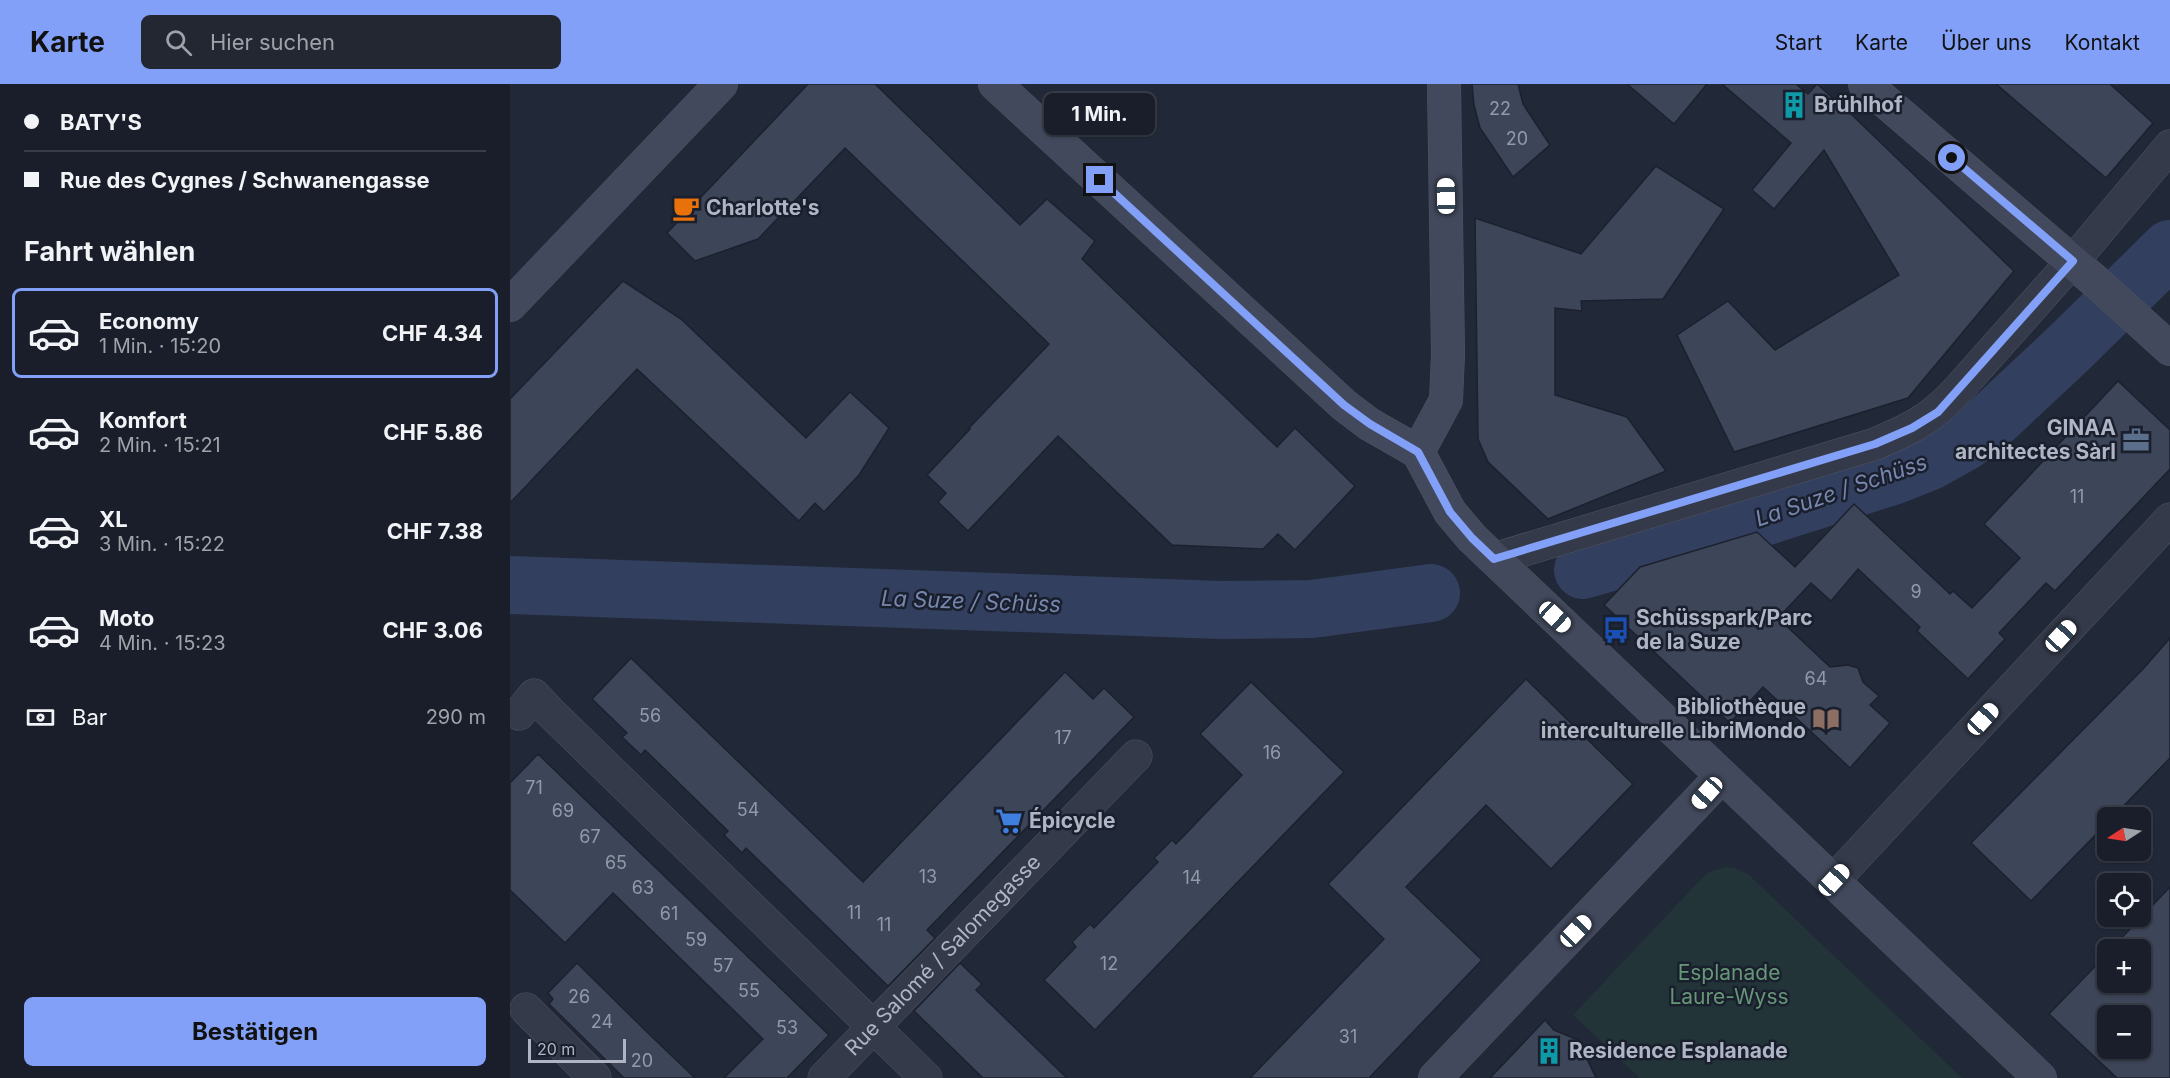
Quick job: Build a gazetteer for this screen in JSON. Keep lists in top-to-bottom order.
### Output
{
  "streets": {
    "street": ["Rue Salomé / Salomegasse"]
  },
  "water": ["La Suze / Schüss"],
  "parks": ["Esplanade Laure-Wyss"],
  "places": {
    "building": ["Brühlhof", "Residence Esplanade"],
    "cafe": ["Charlotte's"],
    "office": ["GINAA architectes Sàrl"],
    "bus stop": ["Schüsspark/Parc de la Suze"],
    "library": ["Bibliothèque interculturelle LibriMondo"],
    "supermarket": ["Épicycle"]
  },
  "house_numbers": [
    "22",
    "20",
    "11",
    "9",
    "64",
    "56",
    "17",
    "16",
    "71",
    "54",
    "69",
    "67",
    "65",
    "13",
    "14",
    "63",
    "11",
    "61",
    "11",
    "59",
    "12",
    "57",
    "55",
    "26",
    "24",
    "53",
    "31",
    "20"
  ],
  "scale_bar": "20 m",
  "north": "left",
  "page": {
    "header": "Karte",
    "search": "Hier suchen",
    "nav": [
      "Start",
      "Karte",
      "Über uns",
      "Kontakt"
    ],
    "banner": ["BATY'S", "Rue des Cygnes / Schwanengasse"],
    "bubble": "1 Min.",
    "heading": "Fahrt wählen",
    "list": [
      {
        "name": "Economy",
        "note": "1 Min. · 15:20",
        "value": "CHF 4.34"
      },
      {
        "name": "Komfort",
        "note": "2 Min. · 15:21",
        "value": "CHF 5.86"
      },
      {
        "name": "XL",
        "note": "3 Min. · 15:22",
        "value": "CHF 7.38"
      },
      {
        "name": "Moto",
        "note": "4 Min. · 15:23",
        "value": "CHF 3.06"
      }
    ],
    "pay": ["Bar", "290 m"],
    "map_buttons": ["+", "−"],
    "buttons": "Bestätigen",
    "scale": "20 m"
  }
}
